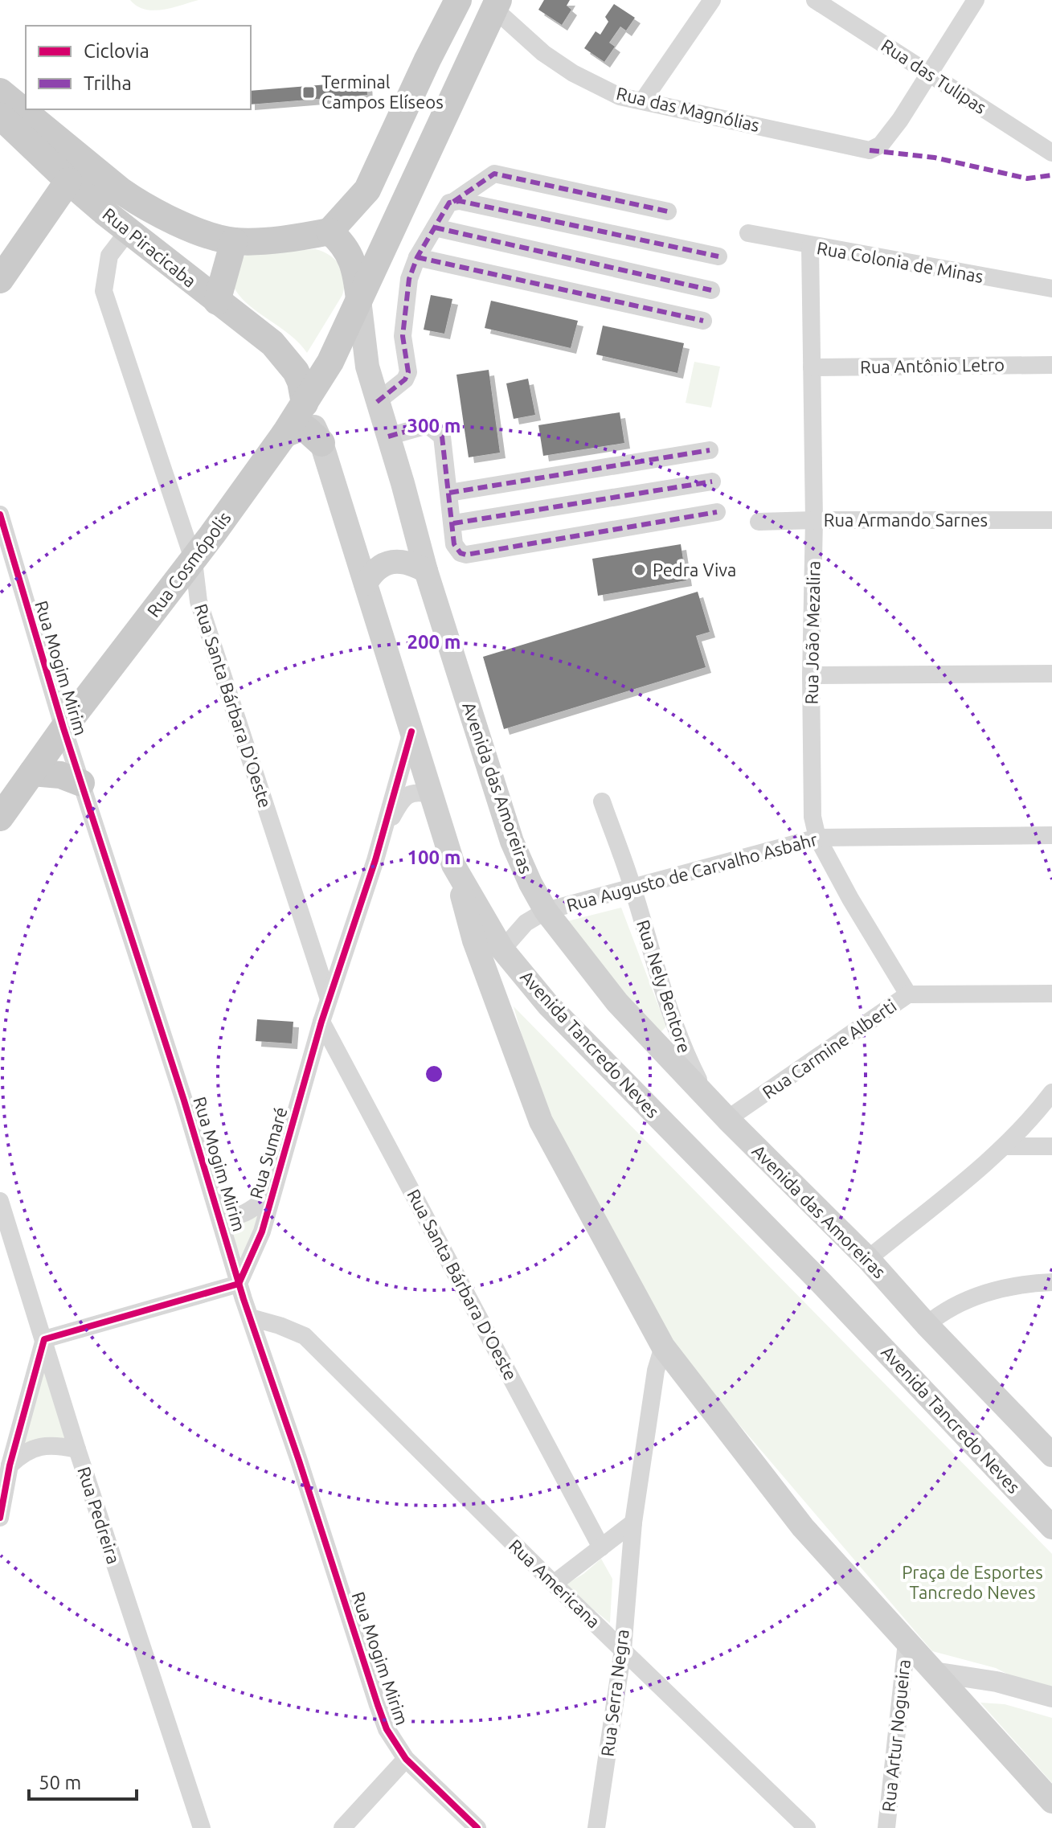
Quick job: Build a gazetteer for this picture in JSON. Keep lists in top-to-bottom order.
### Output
{
  "streets": {
    "main road": [
      "Rua Piracicaba",
      "Rua Cosmópolis",
      "Avenida das Amoreiras",
      "Avenida Tancredo Neves"
    ],
    "street": [
      "Rua das Tulipas",
      "Rua das Magnólias",
      "Rua Colonia de Minas",
      "Rua Antônio Letro",
      "Rua Armando Sarnes",
      "Rua João Mezalira",
      "Rua Mogim Mirim",
      "Rua Santa Bárbara D'Oeste",
      "Rua Augusto de Carvalho Asbahr",
      "Rua Nely Bentore",
      "Rua Carmine Alberti",
      "Rua Sumaré",
      "Rua Pedreira",
      "Rua Americana",
      "Rua Serra Negra",
      "Rua Artur Nogueira"
    ]
  },
  "crossings": [
    ["Rua das Tulipas", "Rua das Magnólias"],
    ["Rua Piracicaba", "Rua Cosmópolis"],
    ["Rua Piracicaba", "Rua Santa Bárbara D'Oeste"],
    ["Rua Piracicaba", "Avenida Tancredo Neves"],
    ["Rua Colonia de Minas", "Rua João Mezalira"],
    ["Rua Antônio Letro", "Rua João Mezalira"],
    ["Rua Armando Sarnes", "Rua João Mezalira"],
    ["Rua Cosmópolis", "Rua Mogim Mirim"],
    ["Rua Cosmópolis", "Rua Santa Bárbara D'Oeste"],
    ["Rua Cosmópolis", "Avenida das Amoreiras"],
    ["Rua Cosmópolis", "Avenida Tancredo Neves"],
    ["Rua João Mezalira", "Rua Augusto de Carvalho Asbahr"],
    ["Rua João Mezalira", "Rua Carmine Alberti"],
    ["Rua Mogim Mirim", "Rua Sumaré"],
    ["Rua Mogim Mirim", "Rua Americana"],
    ["Rua Santa Bárbara D'Oeste", "Rua Sumaré"],
    ["Avenida das Amoreiras", "Rua Augusto de Carvalho Asbahr"],
    ["Avenida das Amoreiras", "Rua Nely Bentore"],
    ["Avenida das Amoreiras", "Rua Carmine Alberti"],
    ["Rua Augusto de Carvalho Asbahr", "Rua Nely Bentore"],
    ["Rua Augusto de Carvalho Asbahr", "Avenida Tancredo Neves"],
    ["Avenida Tancredo Neves", "Rua Sumaré"],
    ["Rua Americana", "Rua Serra Negra"]
  ],
  "parks": ["Praça de Esportes Tancredo Neves"],
  "places": {
    "transit": ["Terminal Campos Elíseos"],
    "other": ["Pedra Viva"]
  },
  "legend": ["Ciclovia", "Trilha"],
  "scale_bar": "50 m",
  "rings": ["300 m", "200 m", "100 m"]
}
